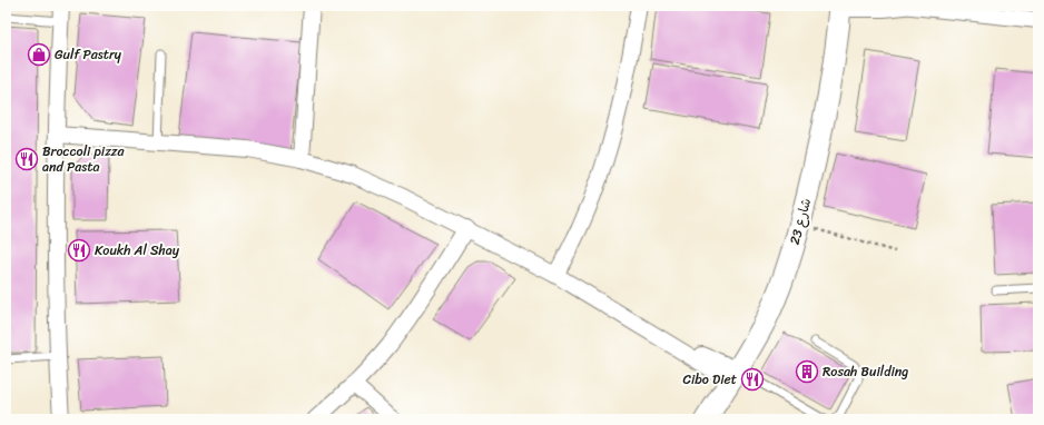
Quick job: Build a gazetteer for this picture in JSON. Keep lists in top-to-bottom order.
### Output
{
  "streets": {
    "street": ["شارع 23"]
  },
  "places": {
    "shop": ["Gulf Pastry"],
    "restaurant": ["Broccoli pizza and Pasta", "Koukh Al Shay", "Cibo Diet"],
    "building": ["Rosah Building"]
  }
}
